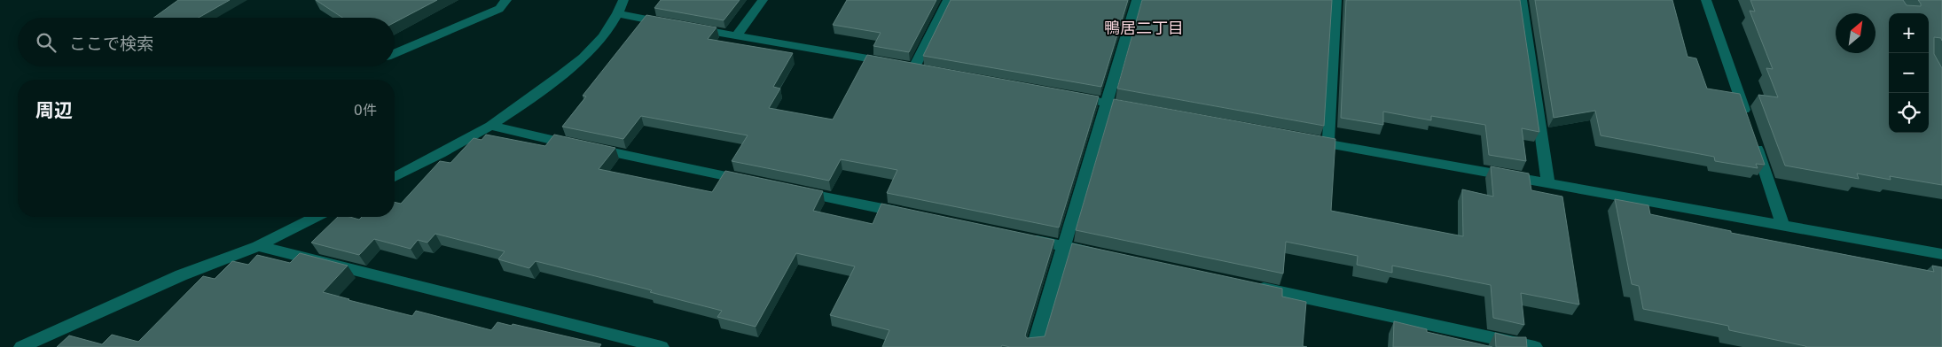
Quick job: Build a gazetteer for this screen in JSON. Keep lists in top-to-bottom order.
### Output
{
  "districts": ["鴨居二丁目"],
  "north": "top right",
  "page": {
    "map_buttons": ["+", "−"],
    "search": "ここで検索",
    "heading": ["周辺", "0件"]
  }
}
